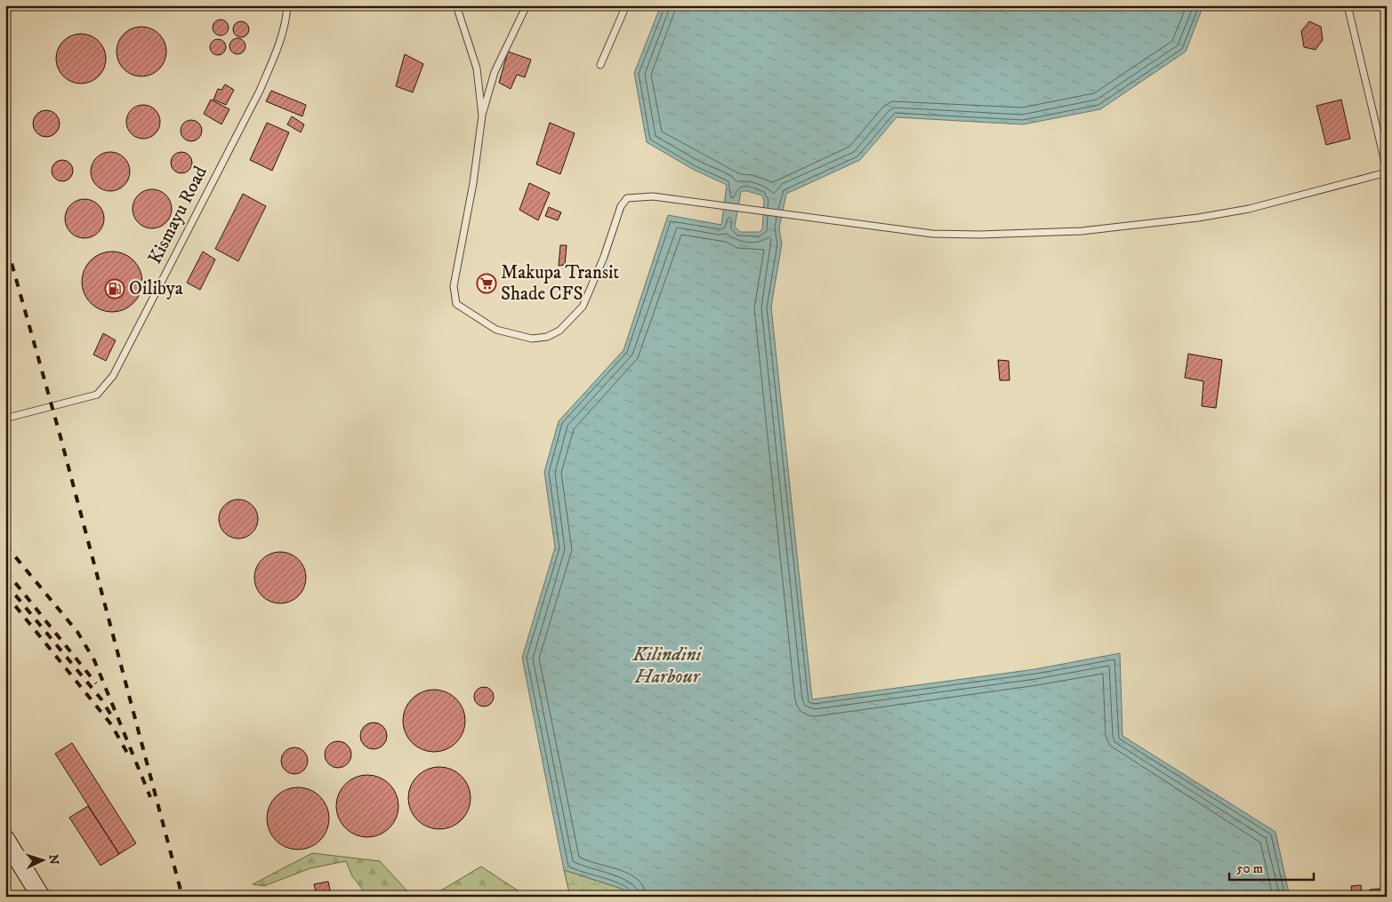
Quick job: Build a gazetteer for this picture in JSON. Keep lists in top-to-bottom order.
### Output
{
  "streets": {
    "lane": ["Kismayu Road"]
  },
  "water": ["Kilindini Harbour"],
  "places": {
    "supermarket": ["Makupa Transit Shade CFS"],
    "fuel station": ["Oilibya"]
  },
  "scale_bar": "50 m",
  "north": "right"
}
